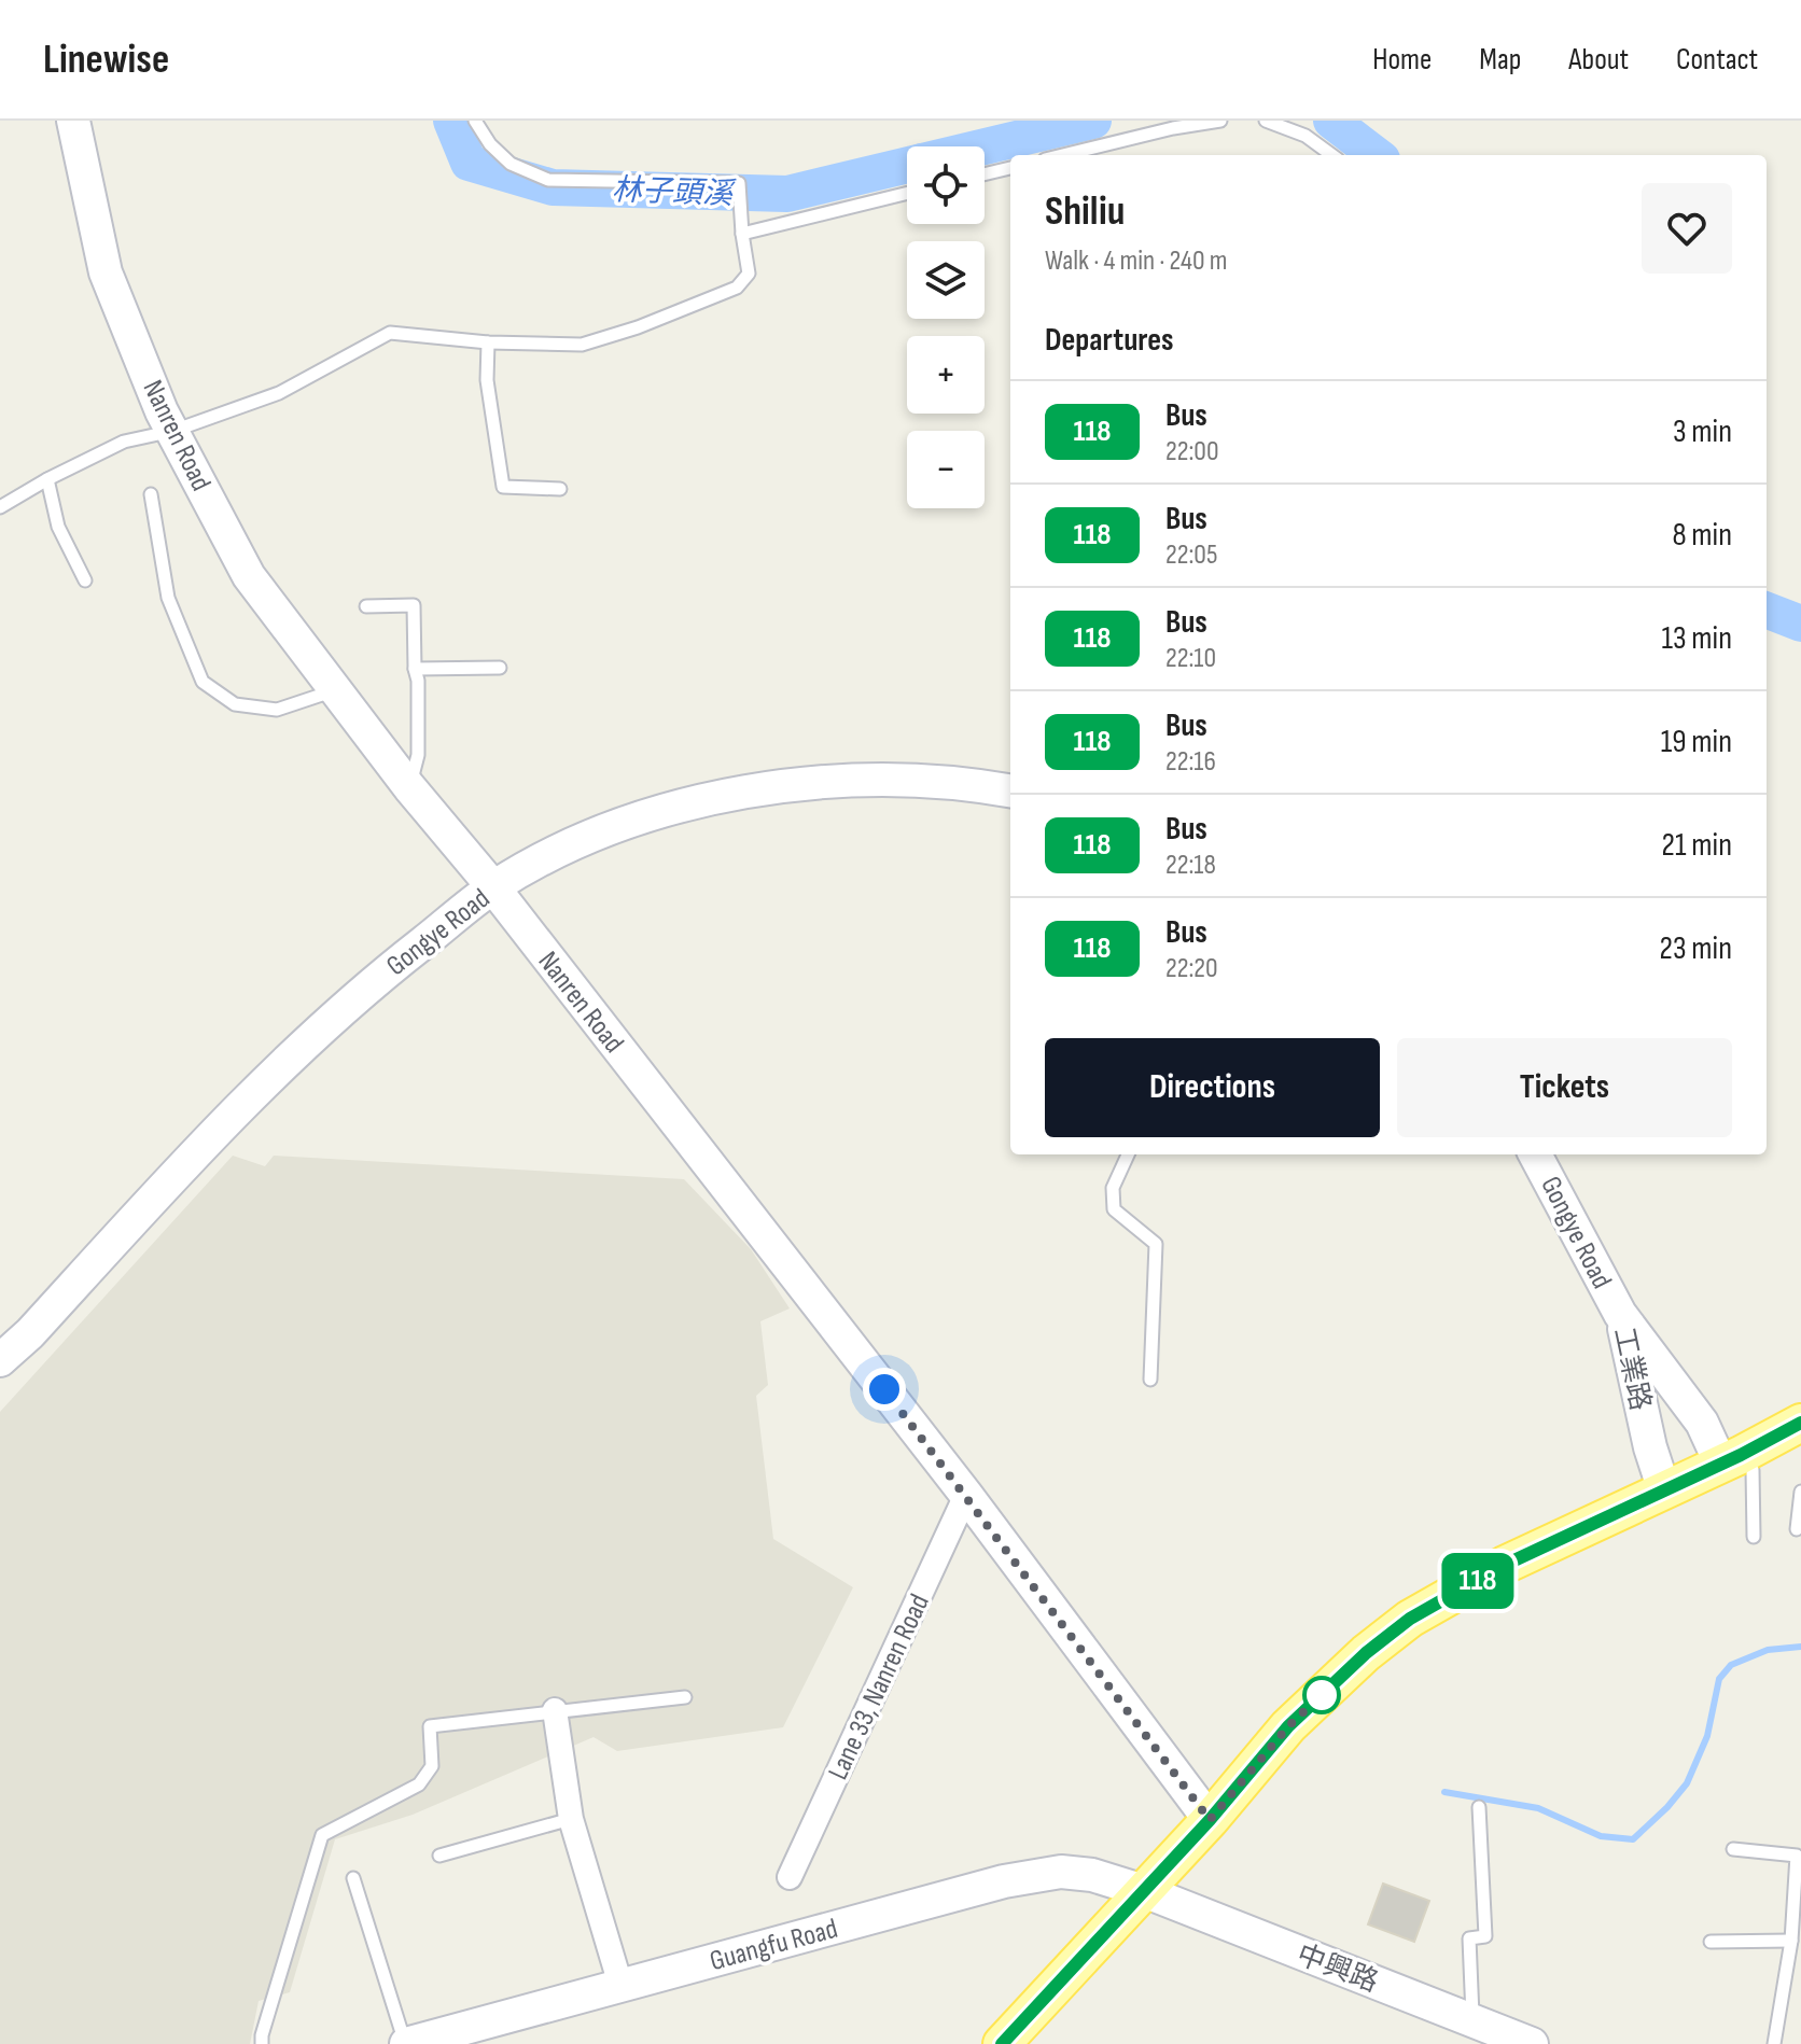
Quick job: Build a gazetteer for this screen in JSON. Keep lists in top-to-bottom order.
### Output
{
  "streets": {
    "street": [
      "Nanren Road",
      "Gongye Road",
      "工業路",
      "Lane 33, Nanren Road",
      "Guangfu Road",
      "中興路"
    ]
  },
  "crossings": [
    ["Nanren Road", "Gongye Road"],
    ["Nanren Road", "Lane 33, Nanren Road"],
    ["Gongye Road", "工業路"],
    ["Guangfu Road", "中興路"]
  ],
  "water": ["林子頭溪"],
  "lines": ["bus line 118"],
  "page": {
    "header": "Linewise",
    "nav": [
      "Home",
      "Map",
      "About",
      "Contact"
    ],
    "on_map": "118",
    "map_buttons": ["+", "−"],
    "heading": [
      ["Shiliu", "Walk · 4 min · 240 m"],
      "Departures"
    ],
    "list": [
      {
        "mark": "118",
        "name": "Bus",
        "note": "22:00",
        "value": "3 min"
      },
      {
        "mark": "118",
        "name": "Bus",
        "note": "22:05",
        "value": "8 min"
      },
      {
        "mark": "118",
        "name": "Bus",
        "note": "22:10",
        "value": "13 min"
      },
      {
        "mark": "118",
        "name": "Bus",
        "note": "22:16",
        "value": "19 min"
      },
      {
        "mark": "118",
        "name": "Bus",
        "note": "22:18",
        "value": "21 min"
      },
      {
        "mark": "118",
        "name": "Bus",
        "note": "22:20",
        "value": "23 min"
      }
    ],
    "buttons": ["Directions", "Tickets"]
  }
}
